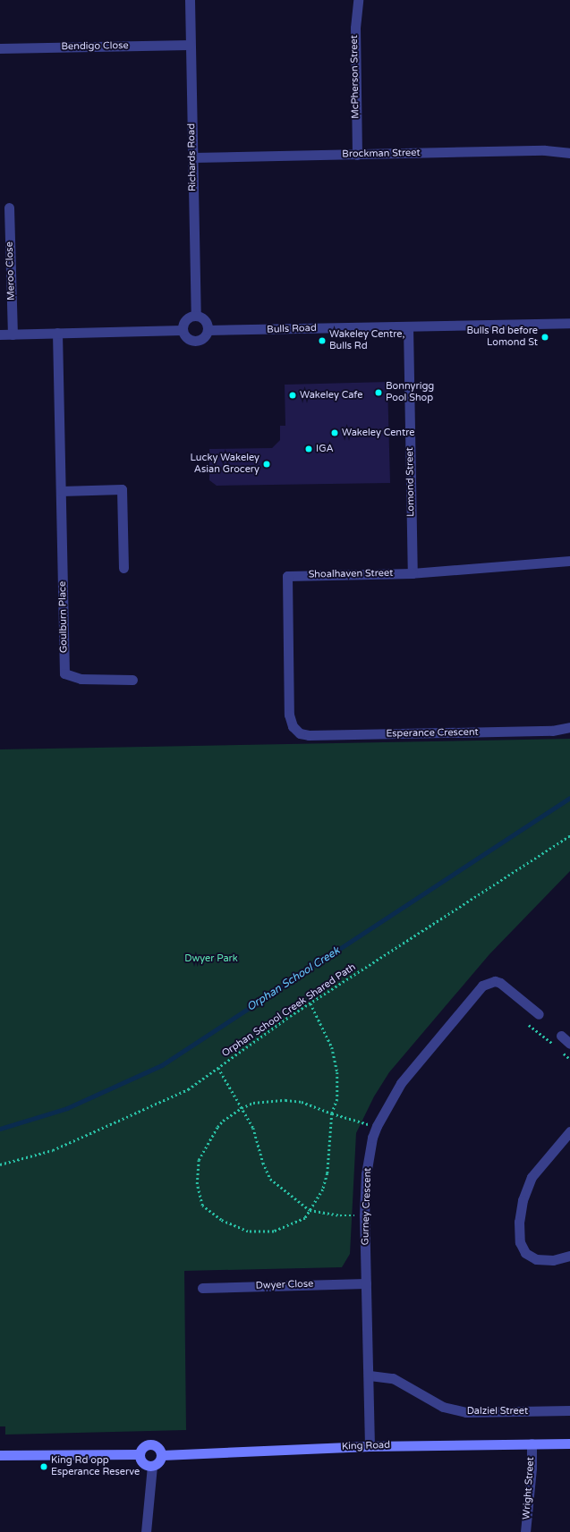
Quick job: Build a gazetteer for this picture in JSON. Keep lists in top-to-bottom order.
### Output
{
  "streets": {
    "main road": ["King Road"],
    "street": [
      "Bendigo Close",
      "McPherson Street",
      "Brockman Street",
      "Richards Road",
      "Meroo Close",
      "Bulls Road",
      "Lomond Street",
      "Shoalhaven Street",
      "Goulburn Place",
      "Esperance Crescent",
      "Gurney Crescent",
      "Dwyer Close",
      "Dalziel Street",
      "Wright Street"
    ],
    "path": ["Orphan School Creek Shared Path"]
  },
  "crossings": [
    ["Bendigo Close", "Richards Road"],
    ["McPherson Street", "Brockman Street"],
    ["Brockman Street", "Richards Road"],
    ["Richards Road", "Bulls Road"],
    ["Bulls Road", "Lomond Street"],
    ["Lomond Street", "Shoalhaven Street"],
    ["Shoalhaven Street", "Esperance Crescent"],
    ["Gurney Crescent", "Dwyer Close"],
    ["Gurney Crescent", "Dalziel Street"],
    ["Gurney Crescent", "King Road"],
    ["King Road", "Wright Street"]
  ],
  "water": ["Orphan School Creek"],
  "parks": ["Dwyer Park"],
  "places": [
    "Bulls Rd before Lomond St",
    "Wakeley Centre, Bulls Rd",
    "Bonnyrigg Pool Shop",
    "Wakeley Cafe",
    "Wakeley Centre",
    "IGA",
    "Lucky Wakeley Asian Grocery",
    "King Rd opp Esperance Reserve"
  ]
}
